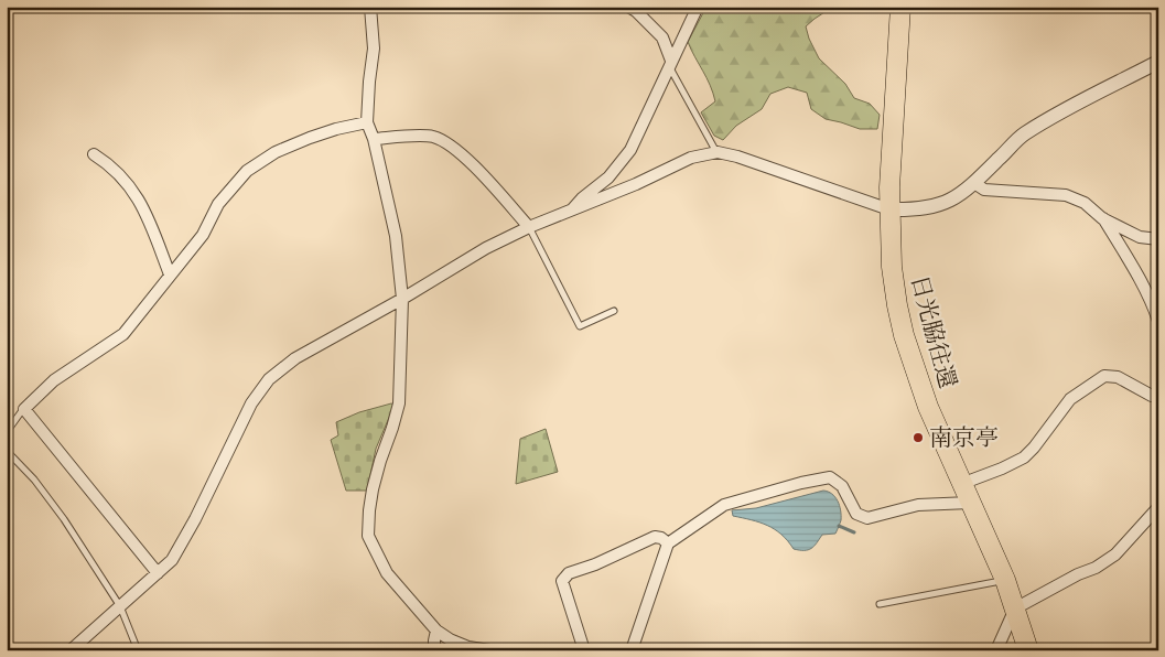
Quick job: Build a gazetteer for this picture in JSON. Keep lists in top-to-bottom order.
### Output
{
  "streets": {
    "highway": ["日光脇往還"]
  },
  "places": ["南京亭"]
}
